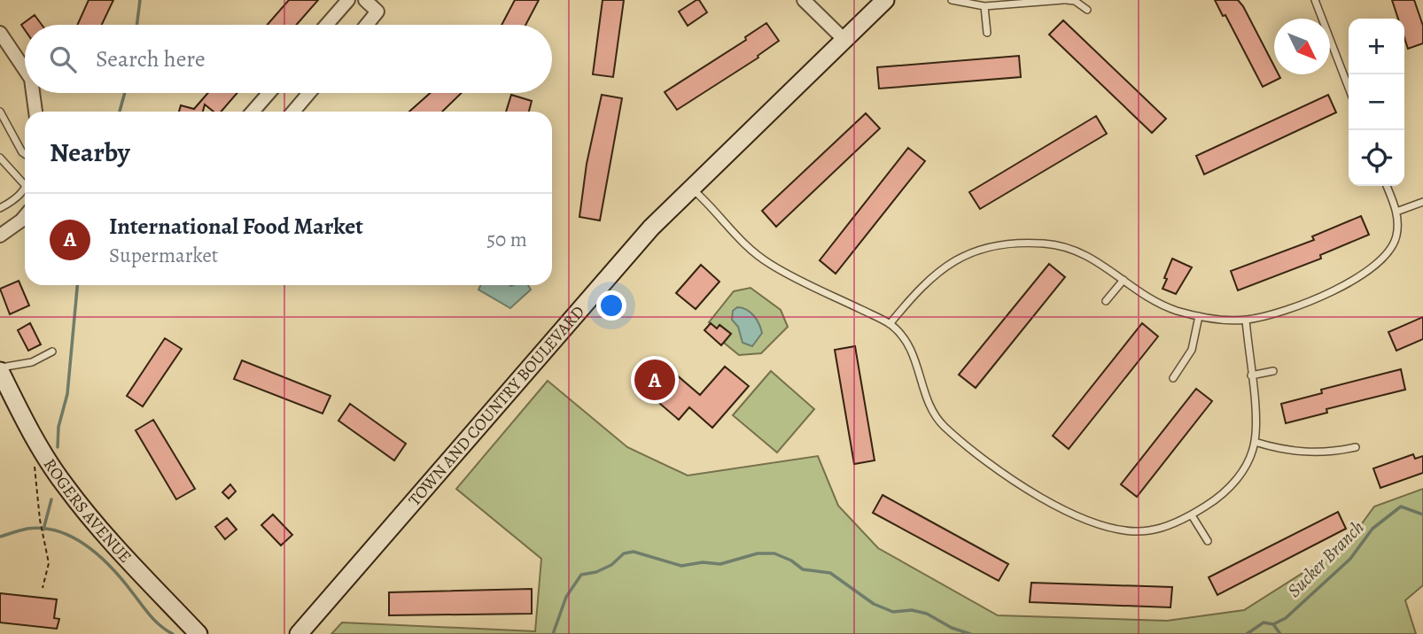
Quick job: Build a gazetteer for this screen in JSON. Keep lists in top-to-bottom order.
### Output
{
  "streets": {
    "street": ["TOWN AND COUNTRY BOULEVARD", "ROGERS AVENUE"]
  },
  "water": ["Sucker Branch"],
  "north": "bottom right",
  "page": {
    "map_buttons": ["+", "−"],
    "search": "Search here",
    "heading": "Nearby",
    "list": [
      {
        "mark": "A",
        "name": "International Food Market",
        "note": "Supermarket",
        "value": "50 m"
      }
    ],
    "pins": "A"
  }
}
